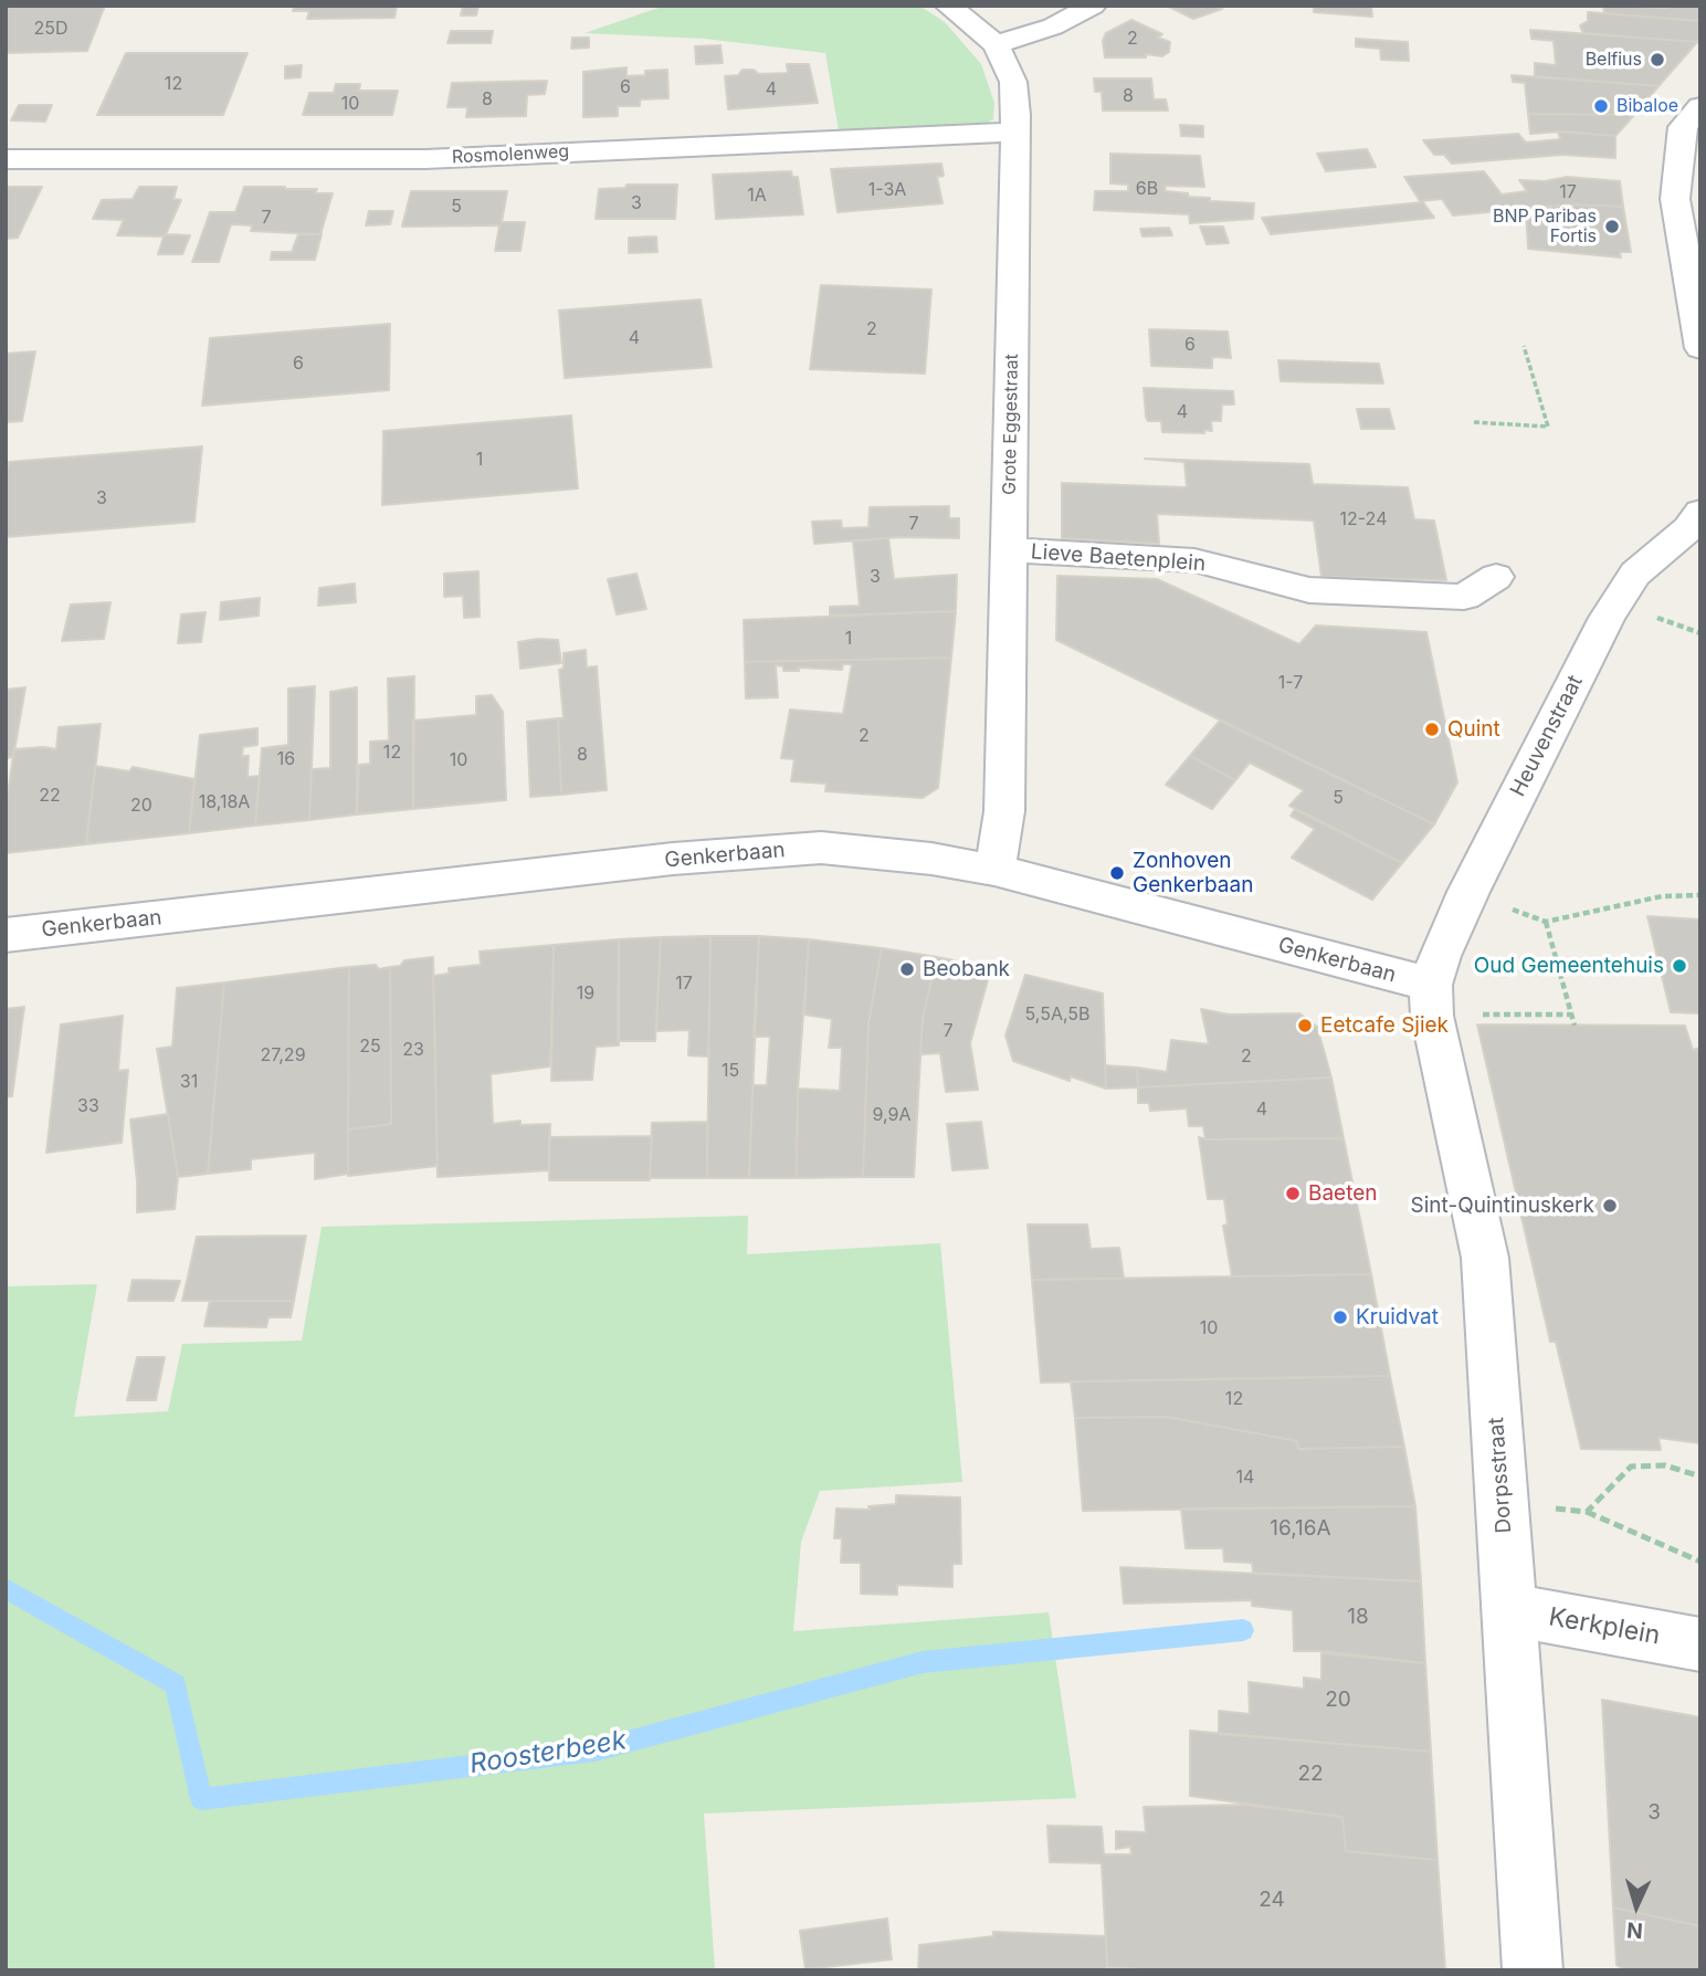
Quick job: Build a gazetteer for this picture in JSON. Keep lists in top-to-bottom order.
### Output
{
  "streets": {
    "street": [
      "Rosmolenweg",
      "Grote Eggestraat",
      "Lieve Baetenplein",
      "Heuvenstraat",
      "Genkerbaan",
      "Dorpsstraat",
      "Kerkplein"
    ]
  },
  "crossings": [
    ["Rosmolenweg", "Grote Eggestraat"],
    ["Grote Eggestraat", "Lieve Baetenplein"],
    ["Grote Eggestraat", "Genkerbaan"],
    ["Heuvenstraat", "Genkerbaan"],
    ["Heuvenstraat", "Dorpsstraat"],
    ["Genkerbaan", "Dorpsstraat"],
    ["Dorpsstraat", "Kerkplein"]
  ],
  "water": ["Roosterbeek"],
  "places": [
    "Belfius",
    "Bibaloe",
    "BNP Paribas Fortis",
    "Quint",
    "Zonhoven Genkerbaan",
    "Oud Gemeentehuis",
    "Beobank",
    "Eetcafe Sjiek",
    "Baeten",
    "Sint-Quintinuskerk",
    "Kruidvat"
  ],
  "house_numbers": [
    "25D",
    "2",
    "12",
    "6",
    "4",
    "8",
    "8",
    "10",
    "6B",
    "1-3A",
    "17",
    "1A",
    "3",
    "5",
    "7",
    "2",
    "4",
    "6",
    "6",
    "4",
    "1",
    "3",
    "12-24",
    "7",
    "3",
    "1",
    "1-7",
    "2",
    "12",
    "8",
    "16",
    "10",
    "22",
    "5",
    "18,18A",
    "20",
    "17",
    "19",
    "5,5A,5B",
    "7",
    "25",
    "23",
    "27,29",
    "2",
    "15",
    "31",
    "33",
    "4",
    "9,9A",
    "10",
    "12",
    "14",
    "16,16A",
    "18",
    "20",
    "22",
    "3",
    "24"
  ],
  "north": "bottom"
}
